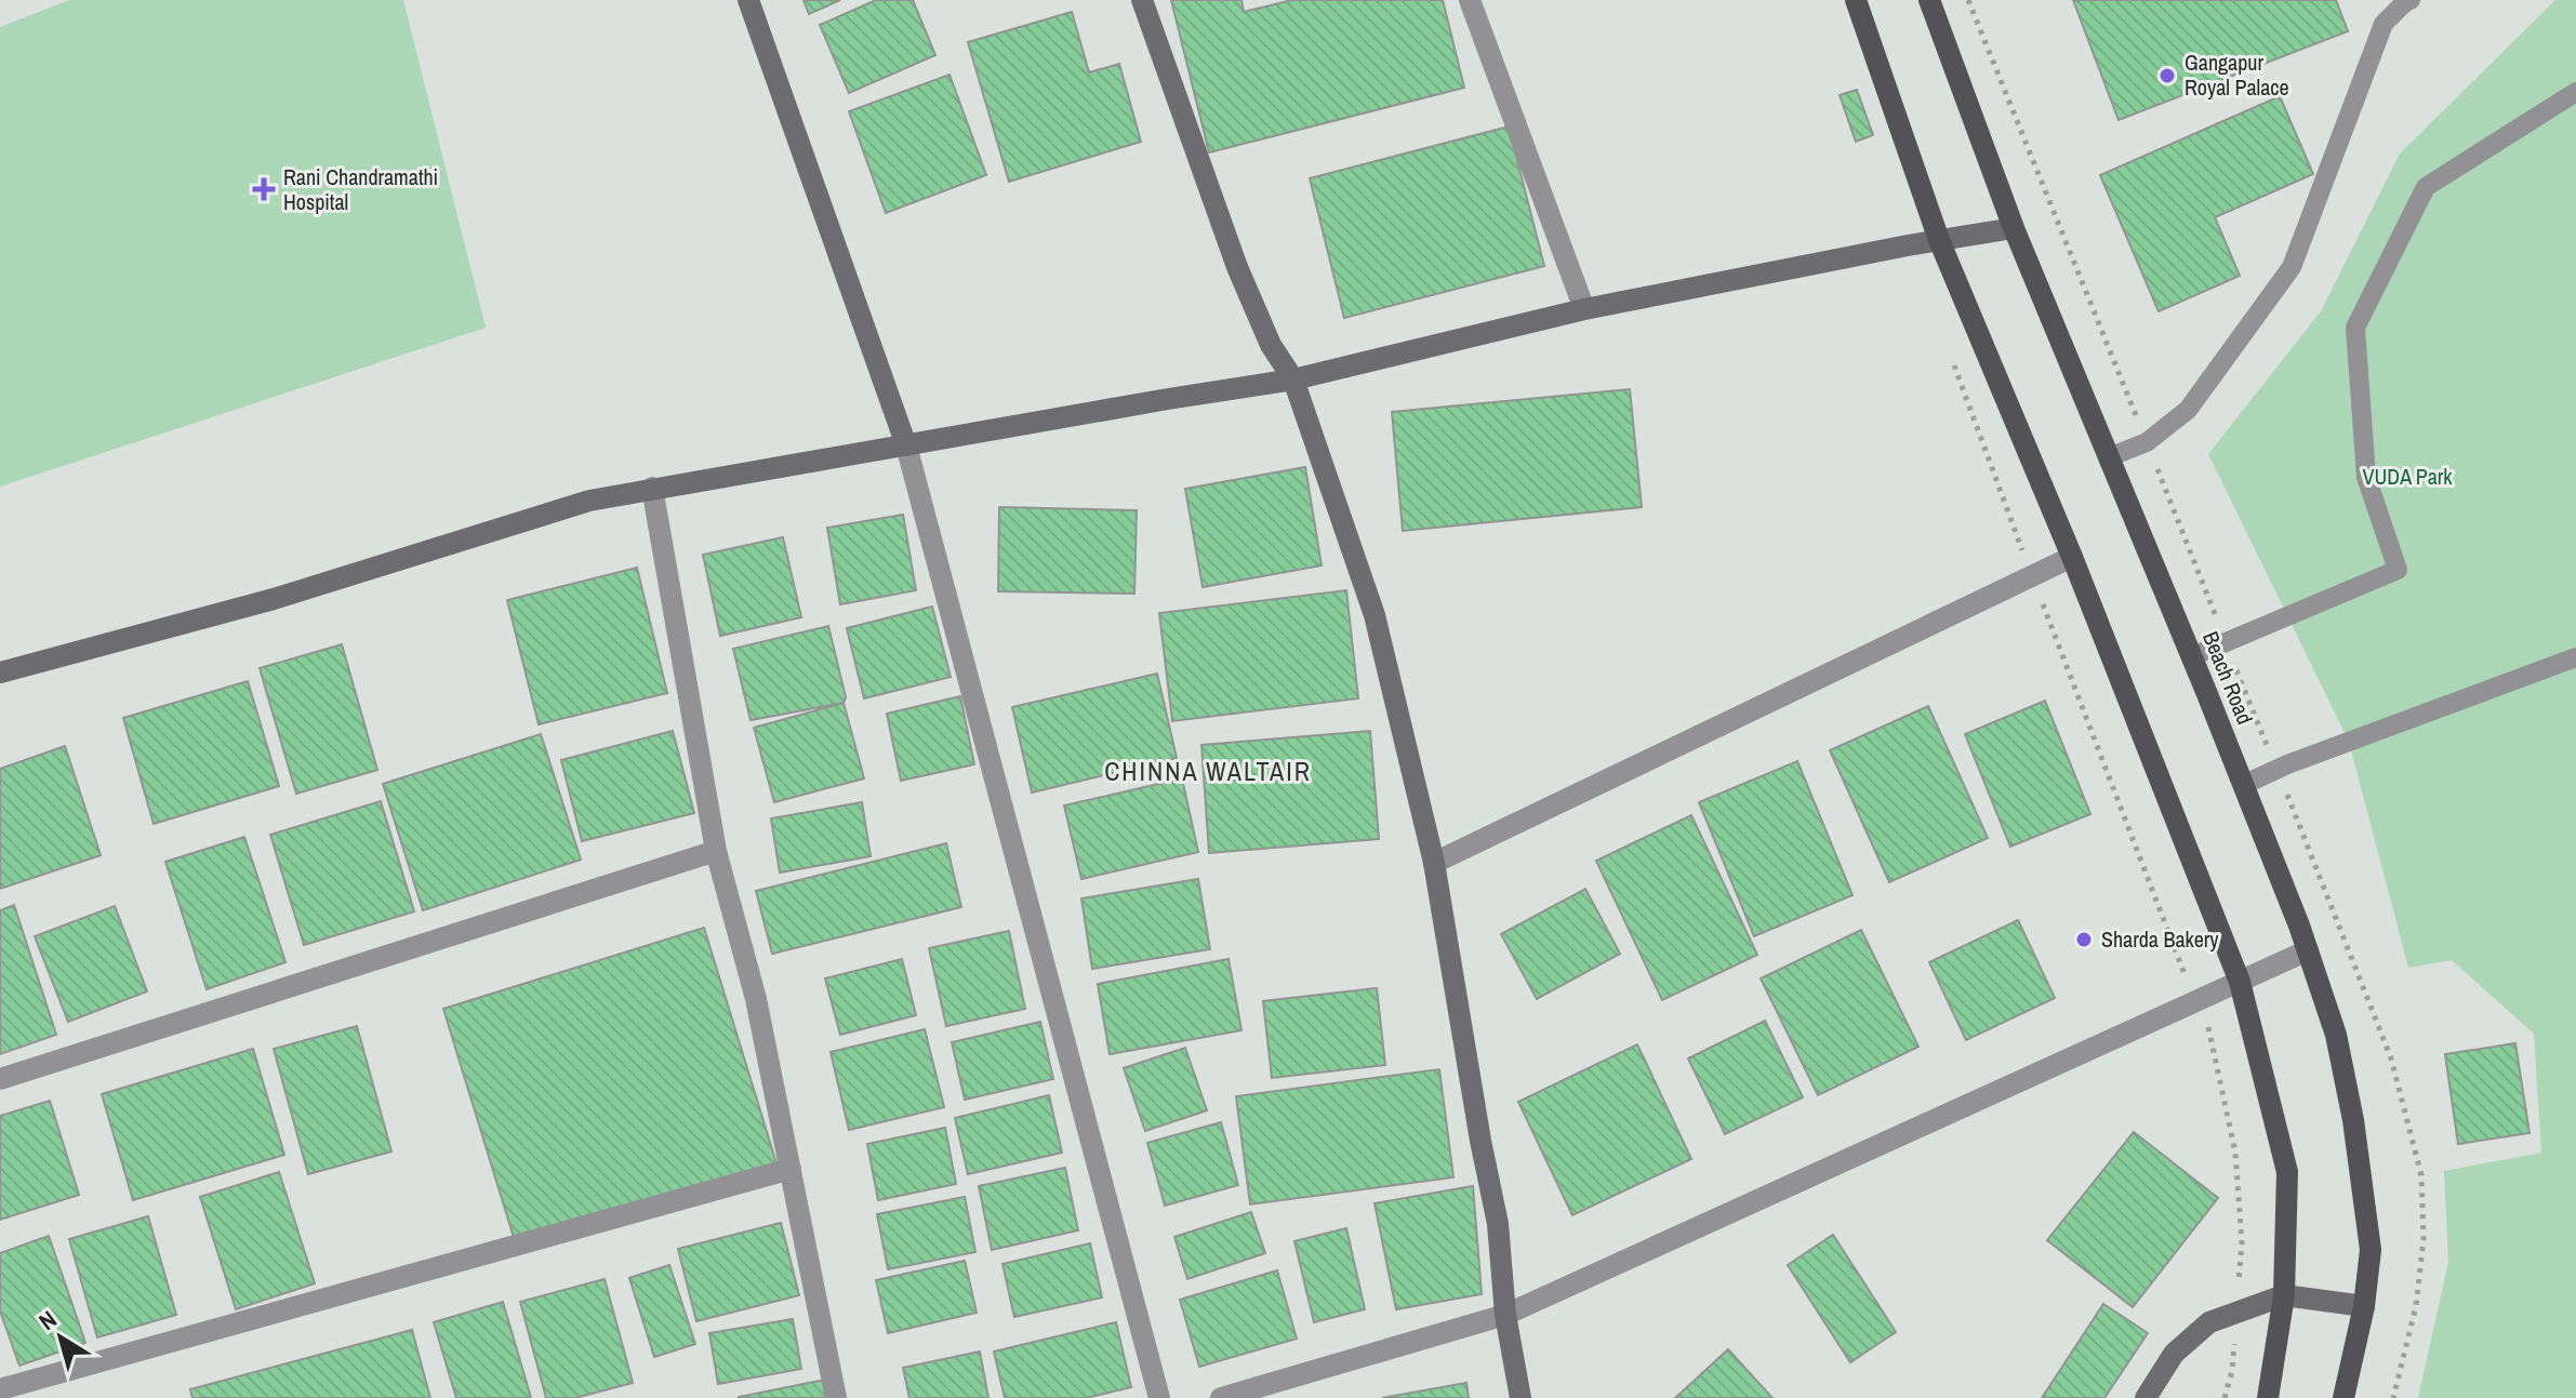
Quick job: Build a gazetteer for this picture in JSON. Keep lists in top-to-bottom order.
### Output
{
  "streets": {
    "main road": ["Beach Road"]
  },
  "districts": ["CHINNA WALTAIR"],
  "parks": ["VUDA Park"],
  "places": {
    "other": ["Gangapur Royal Palace", "Sharda Bakery"],
    "health": ["Rani Chandramathi Hospital"]
  },
  "north": "top left"
}
